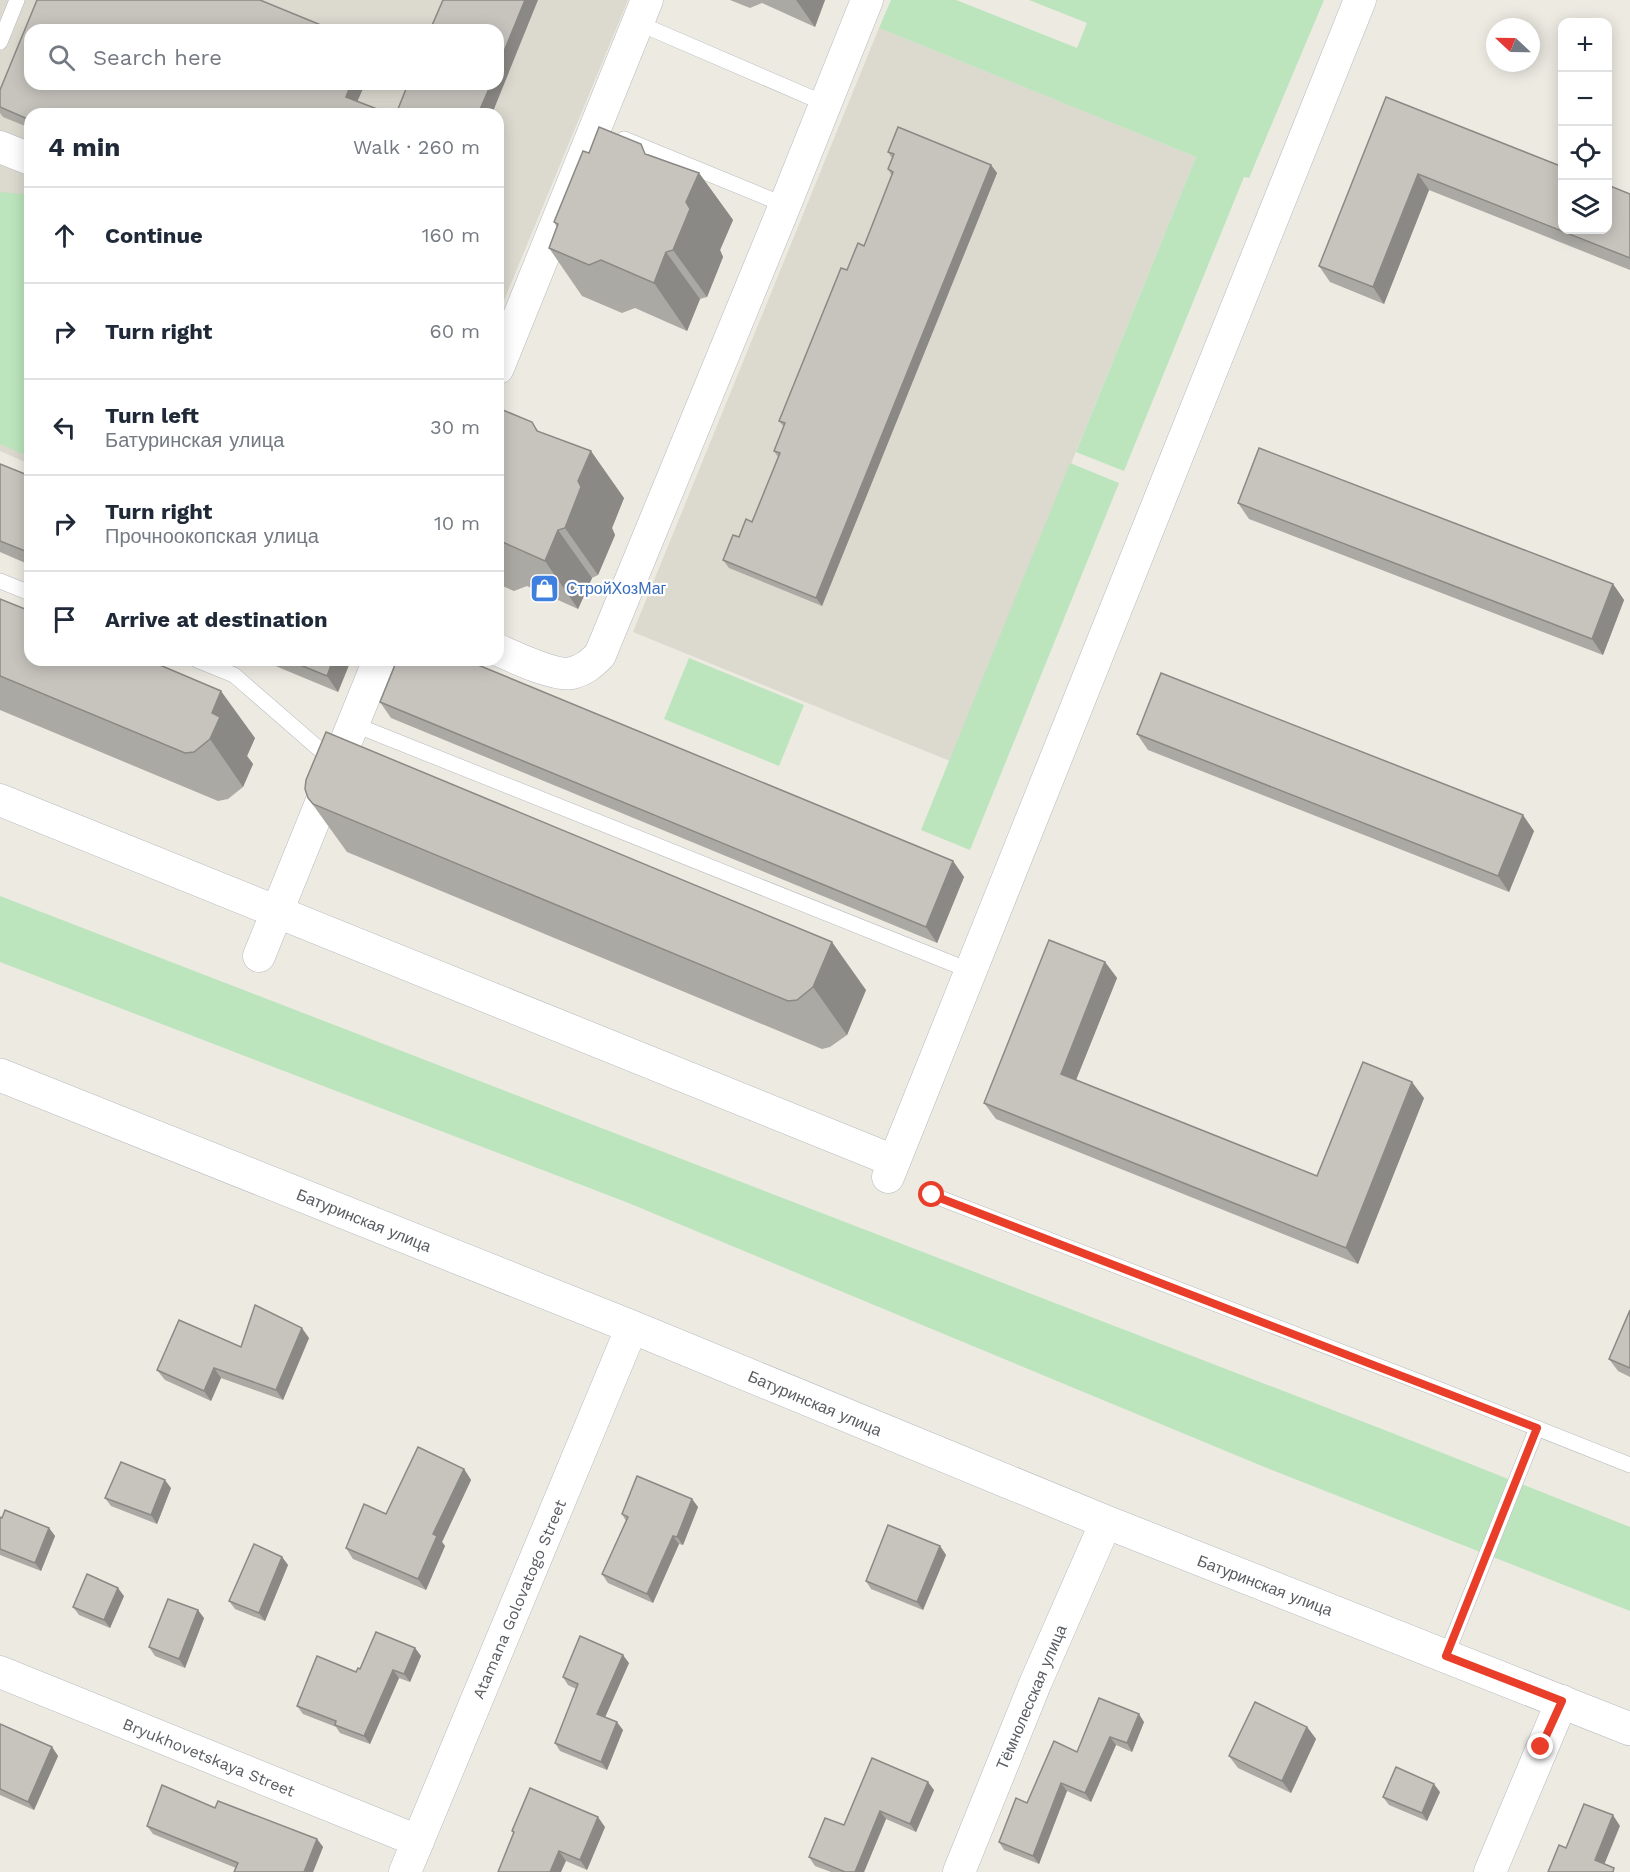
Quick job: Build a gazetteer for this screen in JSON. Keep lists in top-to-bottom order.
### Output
{
  "streets": {
    "street": [
      "Батуринская улица",
      "Atamana Golovatogo Street",
      "Тёмнолесская улица",
      "Bryukhovetskaya Street"
    ]
  },
  "crossings": [
    ["Батуринская улица", "Atamana Golovatogo Street"],
    ["Батуринская улица", "Тёмнолесская улица"],
    ["Atamana Golovatogo Street", "Bryukhovetskaya Street"]
  ],
  "places": {
    "shop": ["СтройХозМаг"]
  },
  "north": "left",
  "page": {
    "map_buttons": ["+", "−"],
    "search": "Search here",
    "heading": ["4 min", "Walk · 260 m"],
    "list": [
      ["Continue", "160 m"],
      ["Turn right", "60 m"],
      ["Turn left", "Батуринская улица", "30 m"],
      ["Turn right", "Прочноокопская улица", "10 m"],
      "Arrive at destination"
    ]
  }
}
